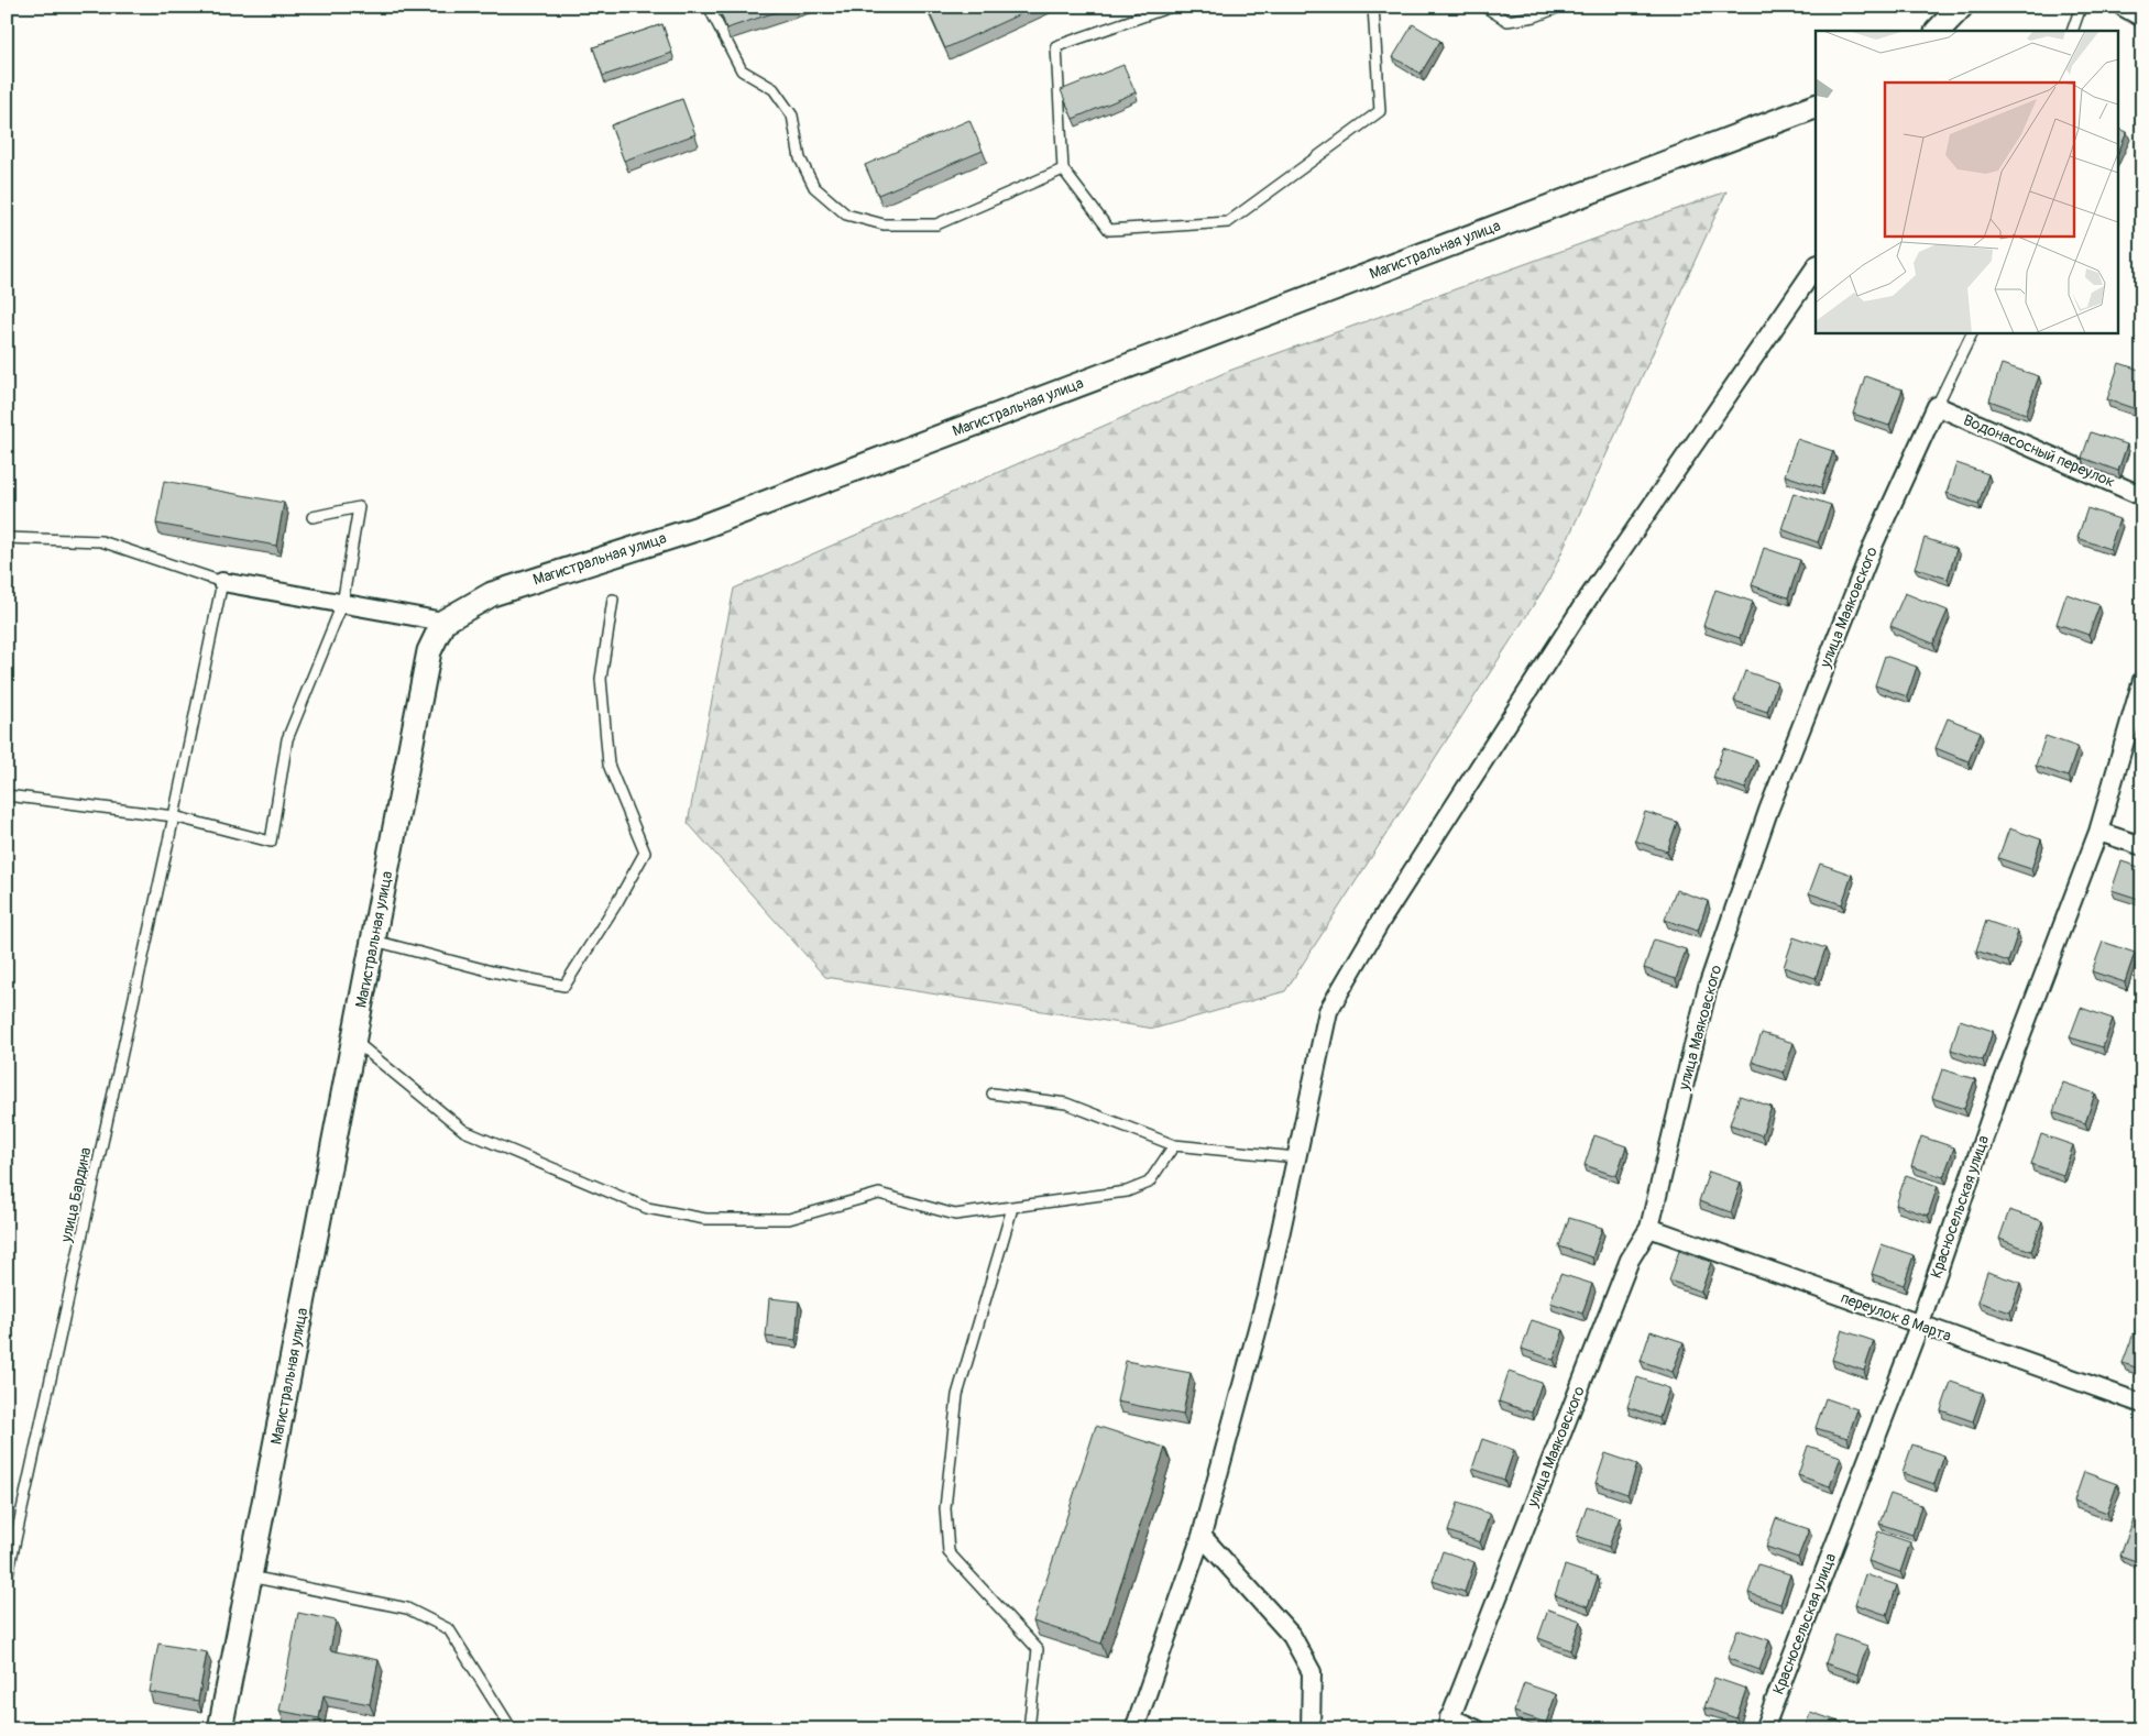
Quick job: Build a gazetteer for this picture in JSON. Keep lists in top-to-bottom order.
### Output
{
  "streets": {
    "street": [
      "Магистральная улица",
      "Водонасосный переулок",
      "улица Маяковского",
      "Красносельская улица",
      "переулок 8 Марта"
    ],
    "lane": ["улица Бардина"]
  },
  "crossings": [
    ["Водонасосный переулок", "улица Маяковского"],
    ["улица Маяковского", "переулок 8 Марта"],
    ["Красносельская улица", "переулок 8 Марта"]
  ]
}
